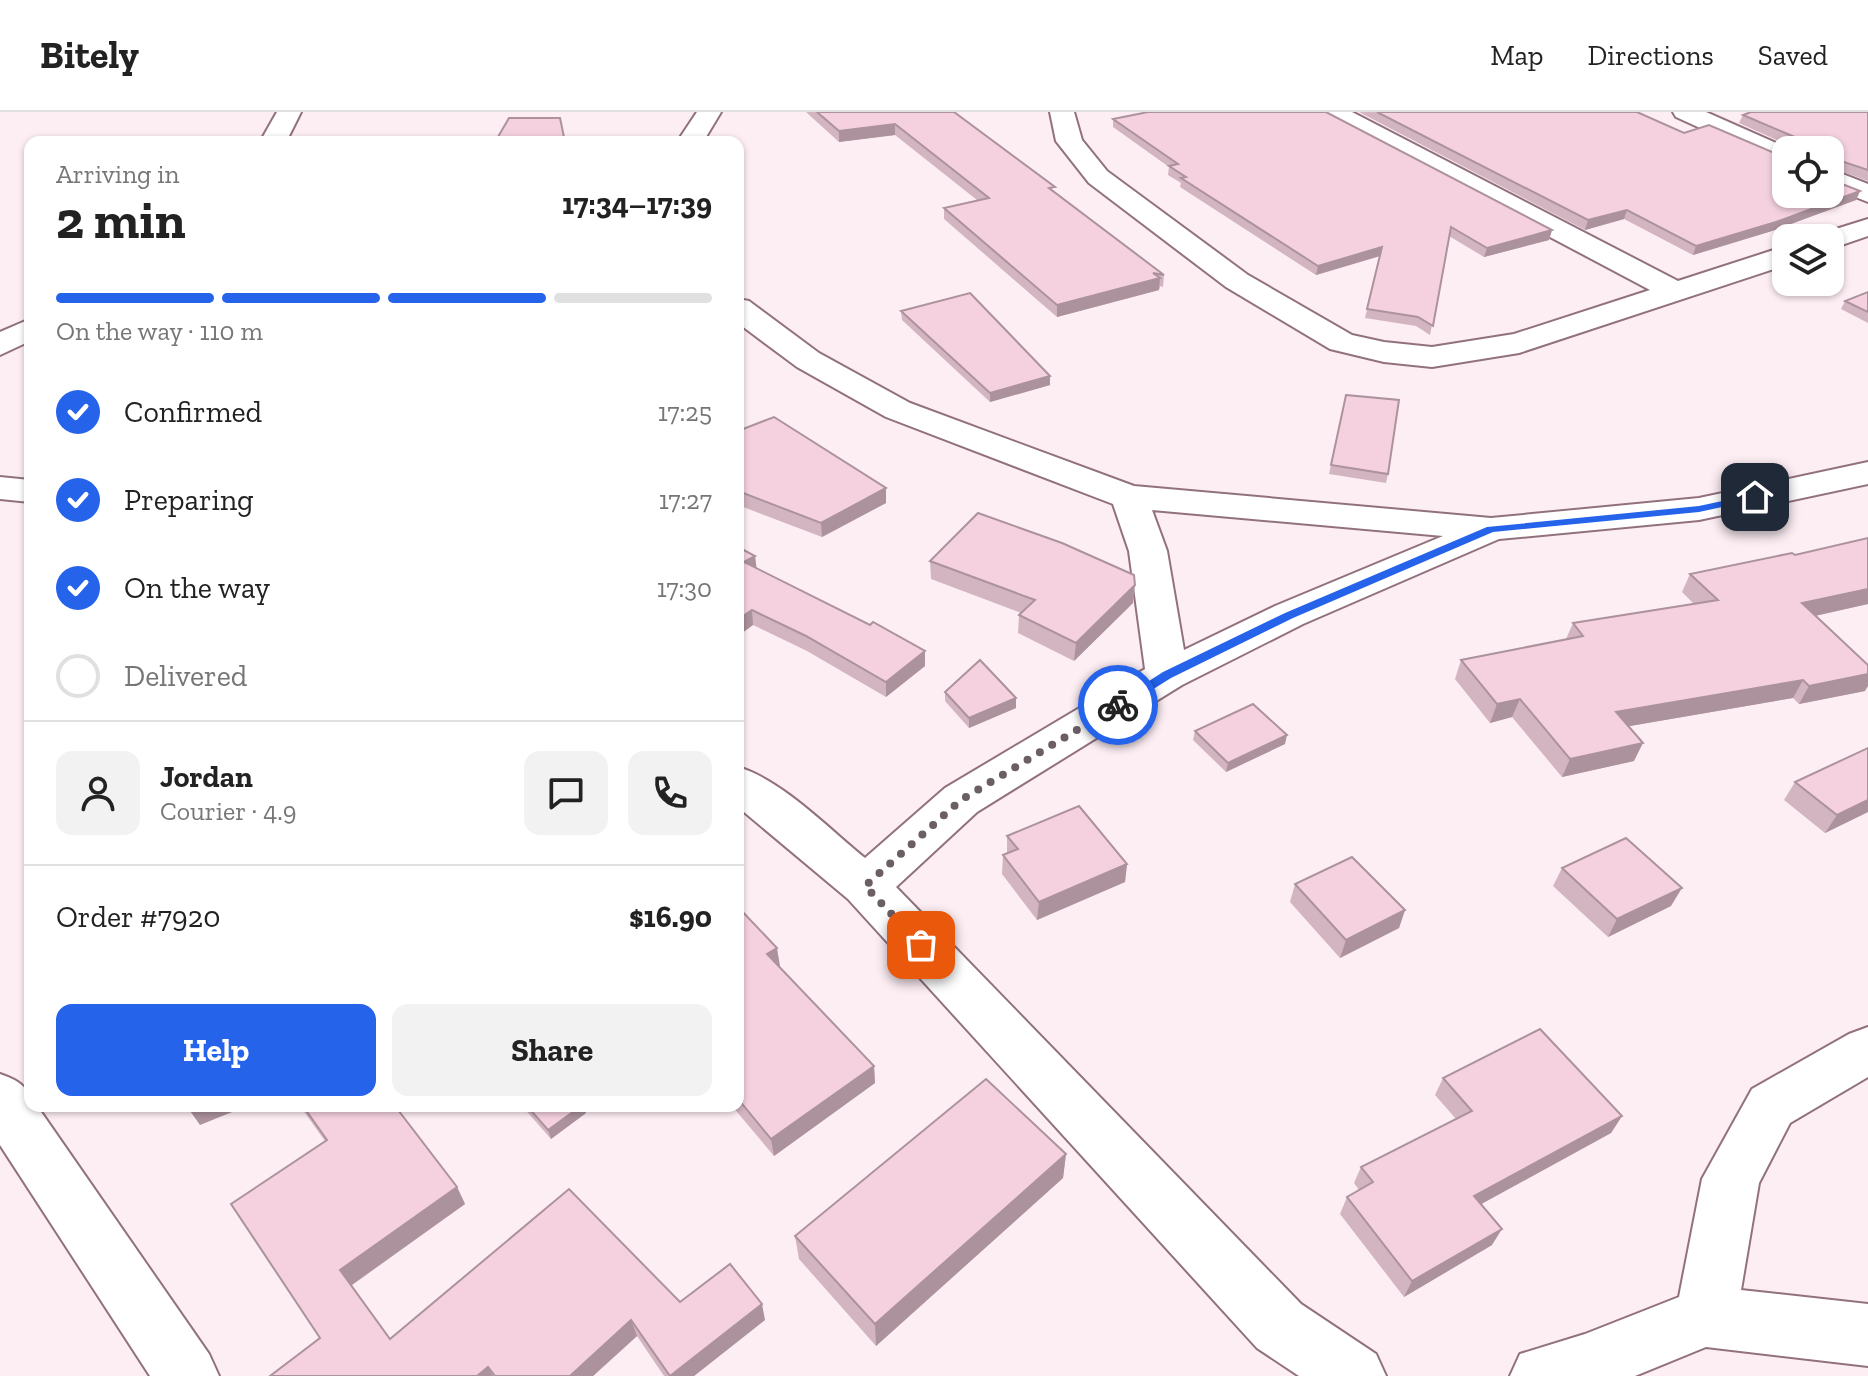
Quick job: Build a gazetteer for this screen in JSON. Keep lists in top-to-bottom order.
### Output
{
  "page": {
    "header": "Bitely",
    "nav": ["Map", "Directions", "Saved"],
    "heading": ["2 min", "Arriving in", "17:34–17:39"],
    "panel": [
      "Jordan",
      "Courier · 4.9",
      "Order #7920",
      "$16.90"
    ],
    "bar": "On the way · 110 m",
    "list": [
      ["Confirmed", "17:25"],
      ["Preparing", "17:27"],
      ["On the way", "17:30"],
      "Delivered"
    ],
    "buttons": ["Help", "Share"]
  }
}
